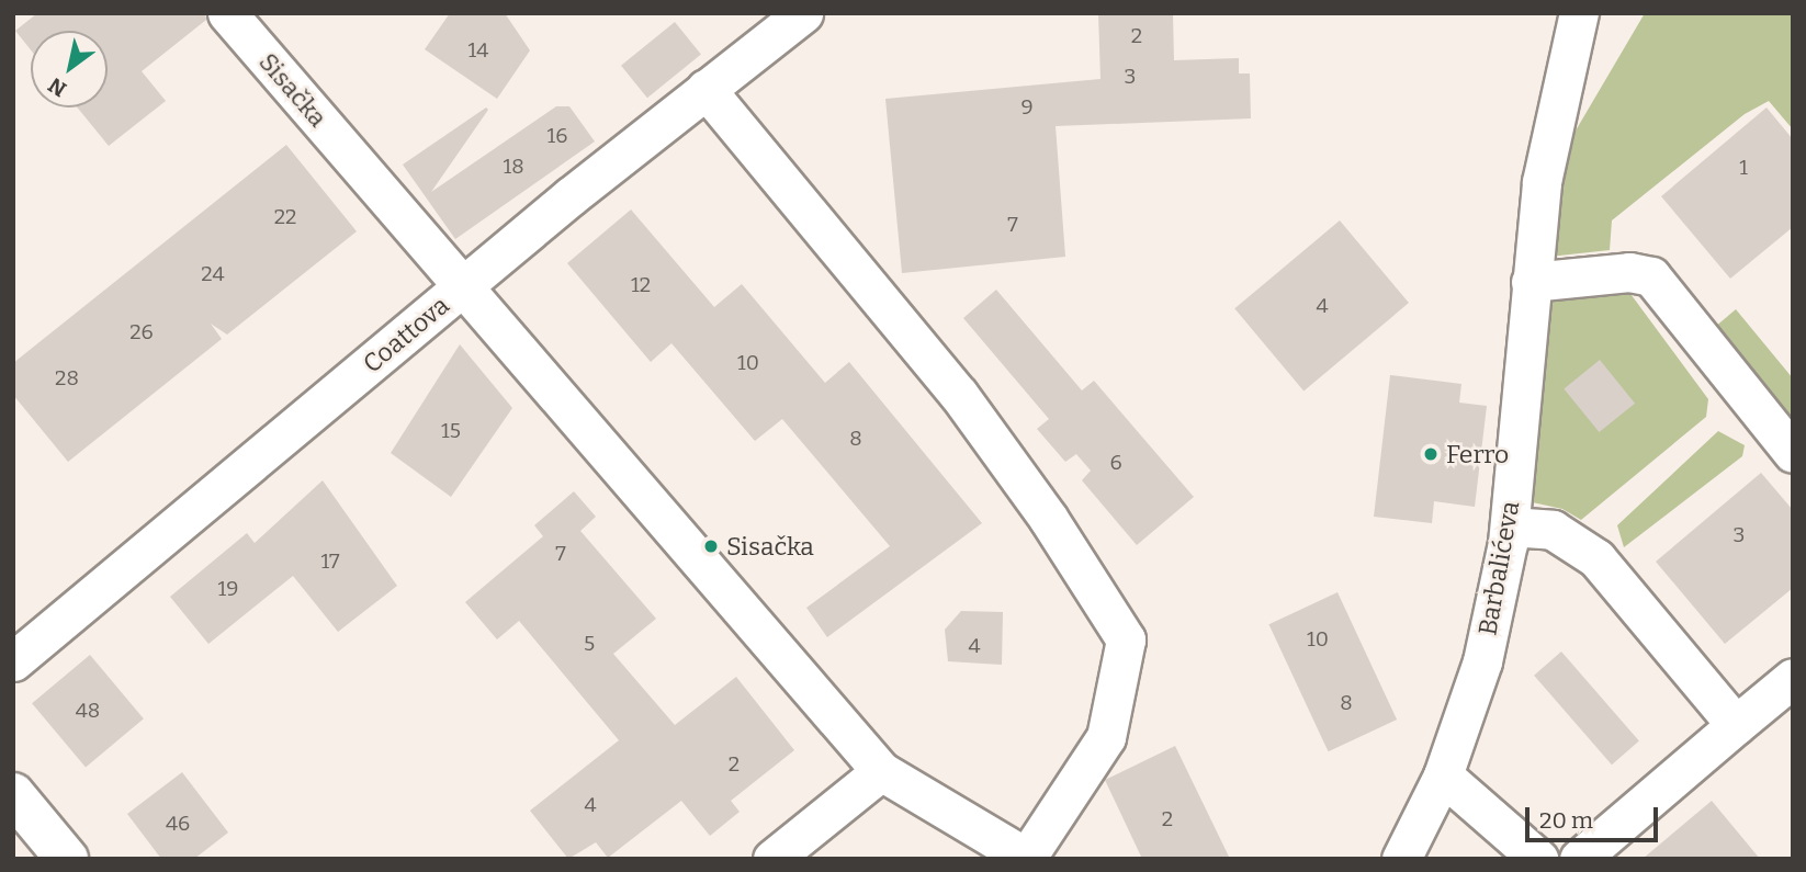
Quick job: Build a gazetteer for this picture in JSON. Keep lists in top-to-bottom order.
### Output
{
  "streets": {
    "street": ["Sisačka", "Coattova", "Barbalićeva"]
  },
  "crossings": [
    ["Sisačka", "Coattova"]
  ],
  "places": ["Ferro", "Sisačka"],
  "house_numbers": [
    "2",
    "14",
    "3",
    "9",
    "16",
    "18",
    "1",
    "22",
    "7",
    "24",
    "12",
    "4",
    "26",
    "10",
    "28",
    "15",
    "8",
    "6",
    "3",
    "7",
    "17",
    "19",
    "10",
    "5",
    "4",
    "8",
    "48",
    "2",
    "4",
    "2",
    "46"
  ],
  "scale_bar": "20 m",
  "north": "bottom left"
}
